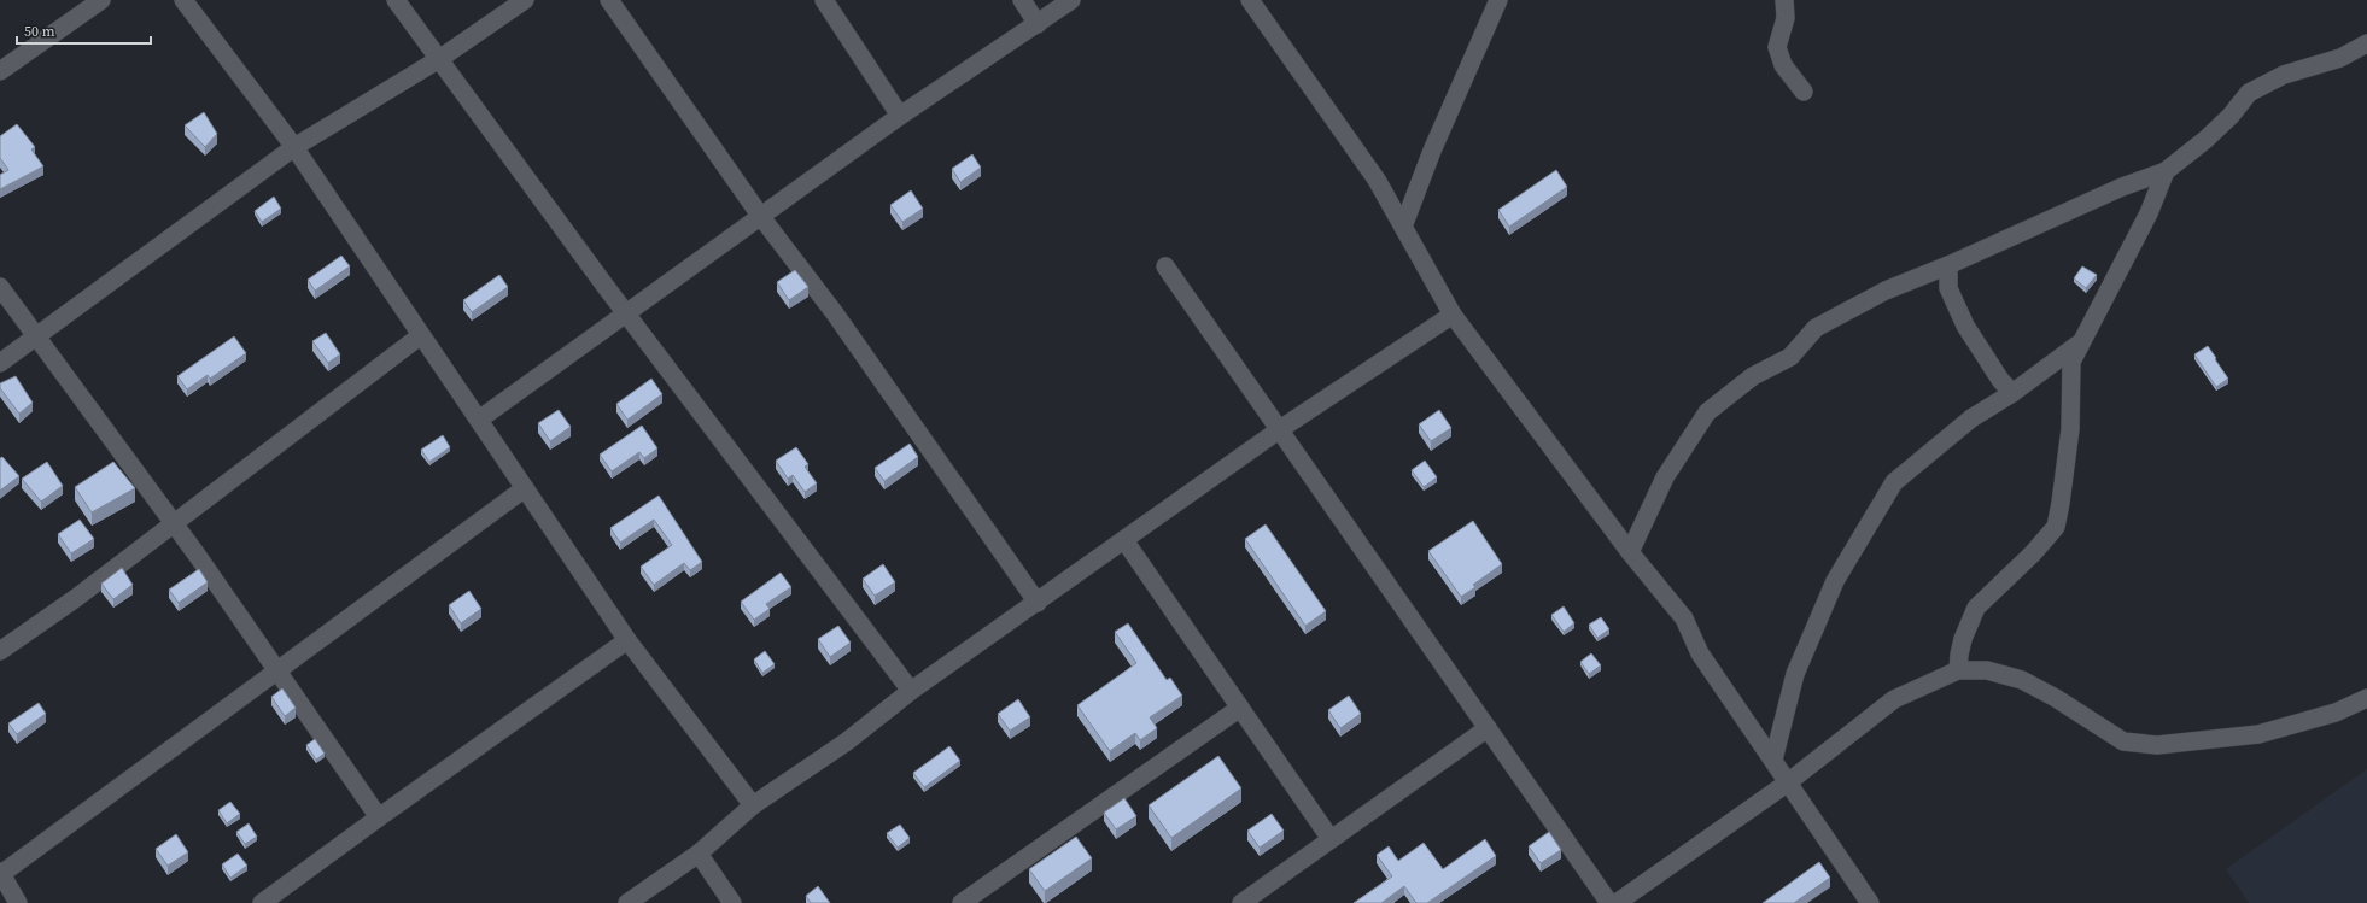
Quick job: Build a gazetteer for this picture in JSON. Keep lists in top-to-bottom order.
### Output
{
  "scale_bar": "50 m"
}
